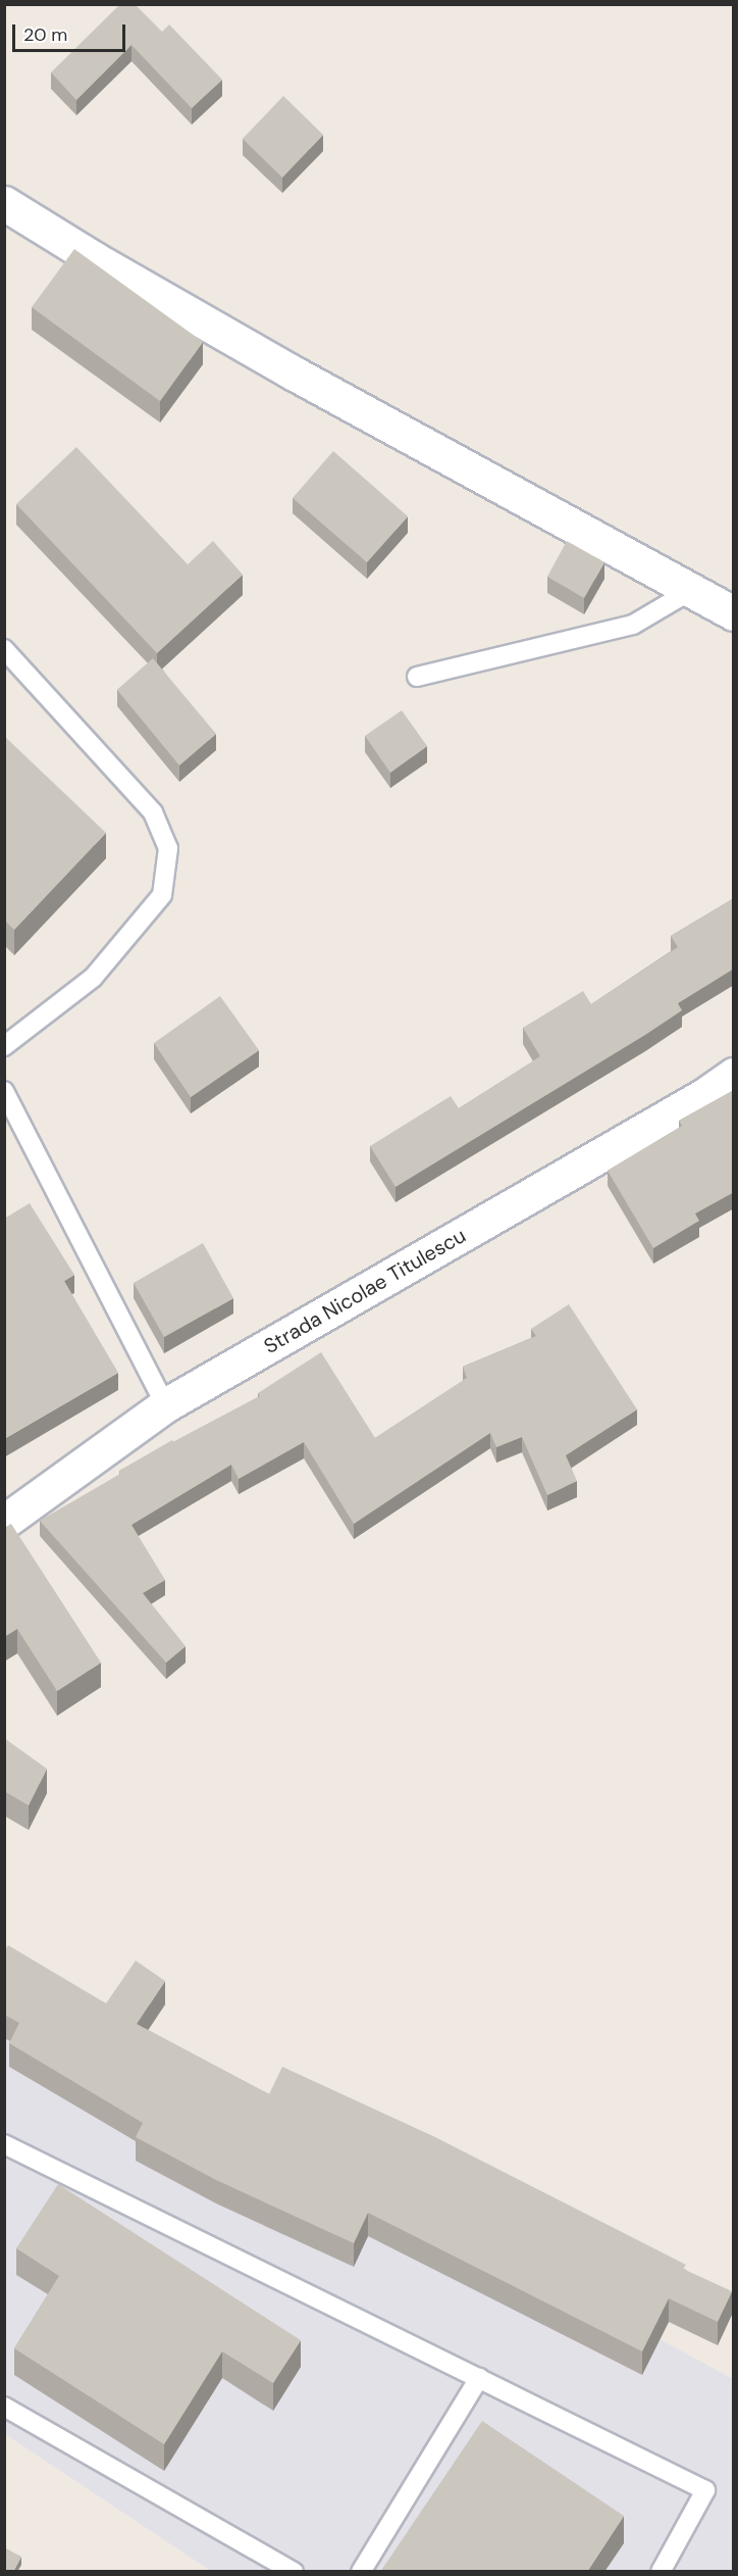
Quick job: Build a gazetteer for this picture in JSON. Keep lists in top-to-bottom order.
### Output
{
  "streets": {
    "street": ["Strada Nicolae Titulescu"]
  },
  "scale_bar": "20 m"
}
